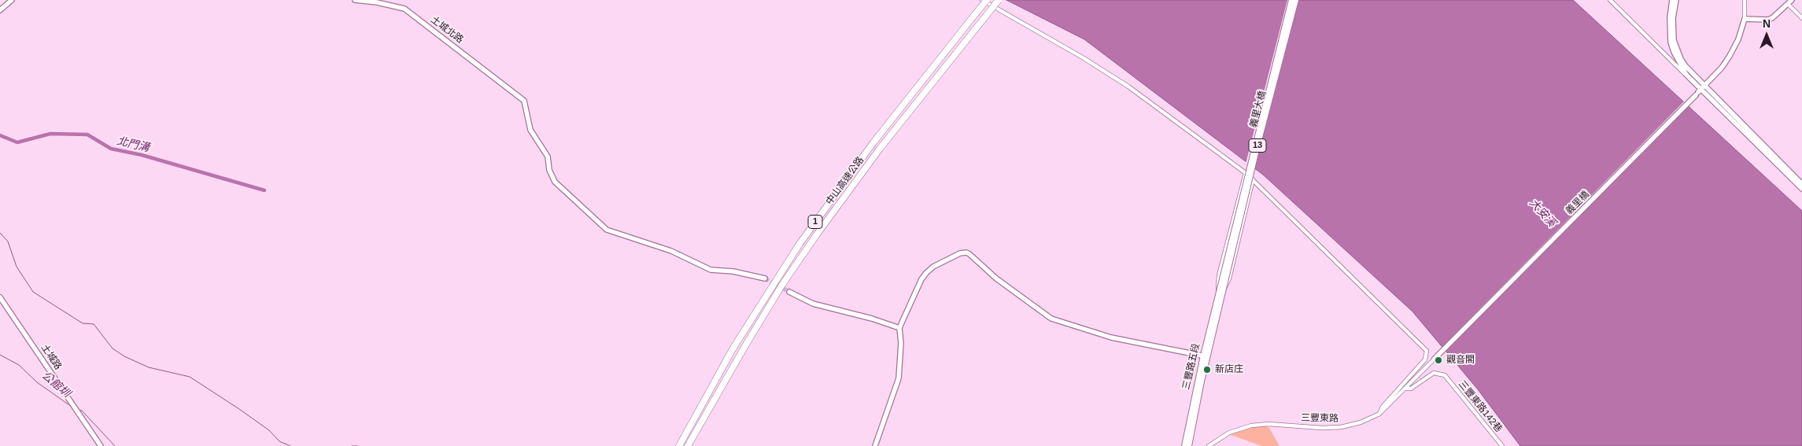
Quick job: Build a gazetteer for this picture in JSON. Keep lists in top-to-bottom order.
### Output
{
  "streets": {
    "highway": ["中山高速公路", "1"],
    "main road": ["義里大橋", "13", "三豐路五段"],
    "street": [
      "土城北路",
      "義里橋",
      "土城路",
      "三豐東路142巷",
      "三豐東路"
    ]
  },
  "crossings": [
    ["義里大橋", "三豐路五段"],
    ["義里橋", "三豐東路"],
    ["三豐東路142巷", "三豐東路"]
  ],
  "water": ["北門溝", "大安溪", "公館圳"],
  "places": ["觀音閣", "新店庄"],
  "north": "top"
}
